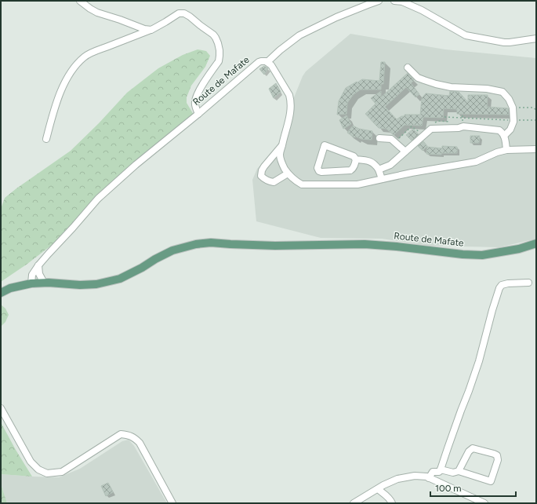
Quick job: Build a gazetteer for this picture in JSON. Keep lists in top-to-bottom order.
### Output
{
  "streets": {
    "main road": ["Route de Mafate"]
  },
  "scale_bar": "100 m"
}
